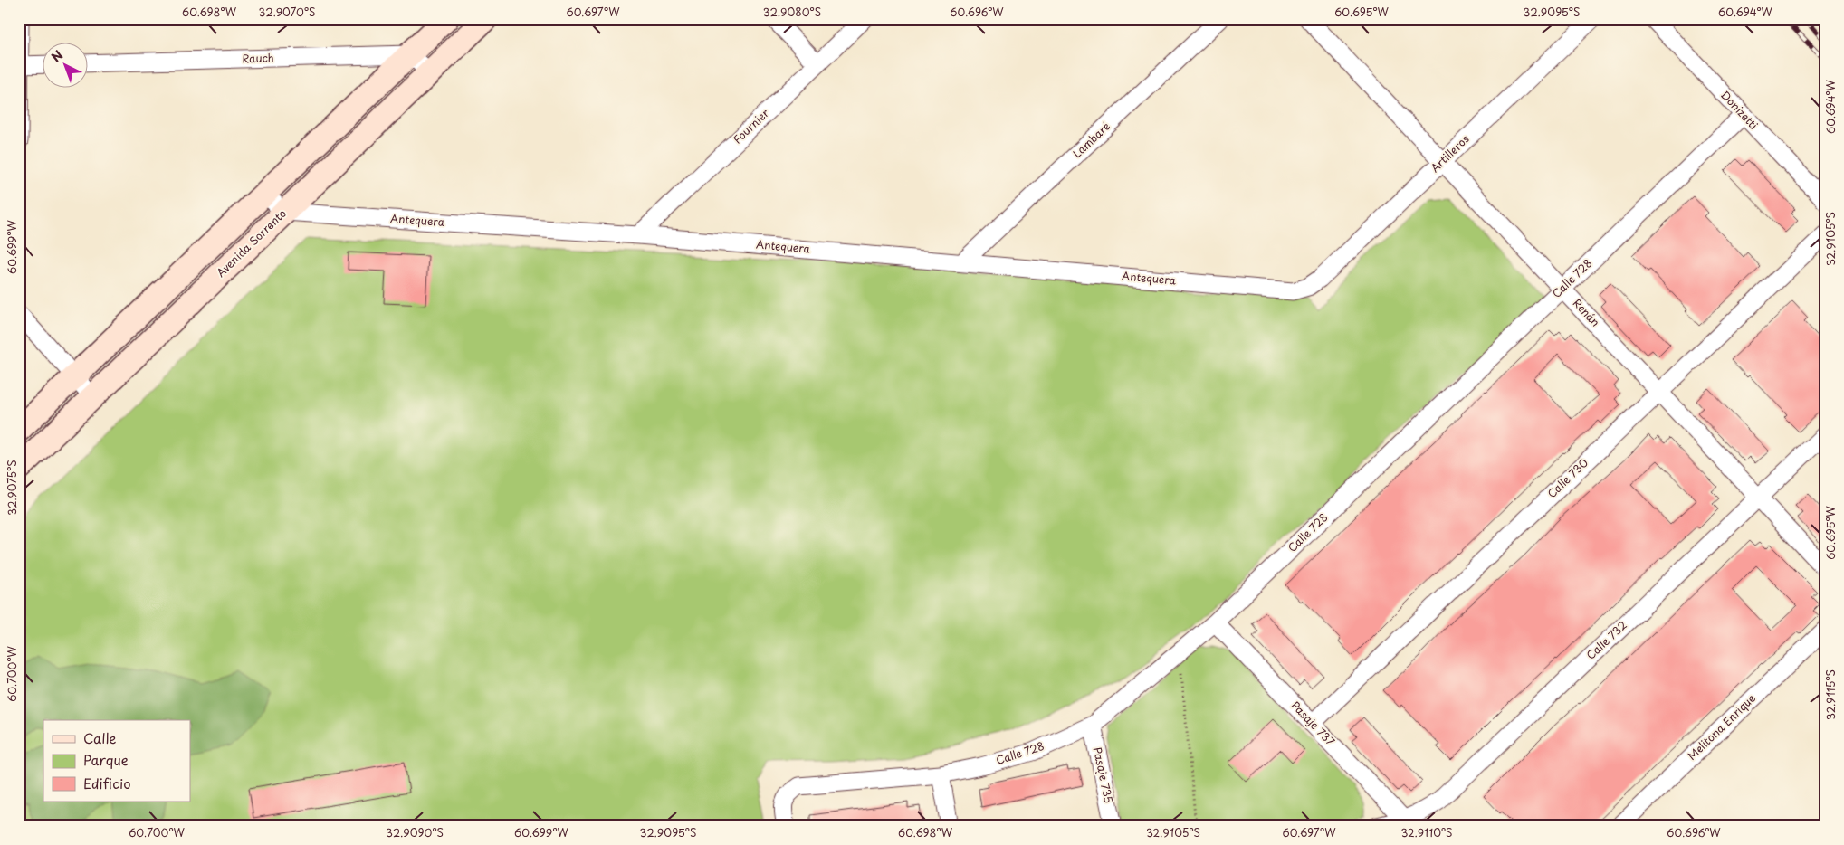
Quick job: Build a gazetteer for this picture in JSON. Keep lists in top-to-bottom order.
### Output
{
  "streets": {
    "main road": ["Avenida Sorrento"],
    "street": [
      "Rauch",
      "Donizetti",
      "Fournier",
      "Lambaré",
      "Artilleros",
      "Antequera",
      "Calle 728",
      "Renán",
      "Calle 730",
      "Calle 732",
      "Pasaje 737",
      "Melitona Enrique",
      "Pasaje 735"
    ]
  },
  "crossings": [
    ["Donizetti", "Calle 728"],
    ["Fournier", "Antequera"],
    ["Lambaré", "Antequera"],
    ["Artilleros", "Antequera"],
    ["Artilleros", "Renán"],
    ["Antequera", "Avenida Sorrento"],
    ["Calle 728", "Renán"],
    ["Calle 728", "Pasaje 737"],
    ["Calle 728", "Pasaje 735"],
    ["Renán", "Calle 730"],
    ["Renán", "Calle 732"],
    ["Calle 730", "Pasaje 737"],
    ["Calle 732", "Pasaje 737"]
  ],
  "legend": ["Calle", "Parque", "Edificio"],
  "north": "top left",
  "coordinates": [
    "60.698°W",
    "32.9070°S",
    "60.697°W",
    "32.9080°S",
    "60.696°W",
    "60.695°W",
    "32.9095°S",
    "60.694°W",
    "32.9105°S",
    "60.699°W",
    "32.9075°S",
    "60.700°W",
    "32.9115°S",
    "32.9090°S",
    "32.9110°S"
  ]
}
